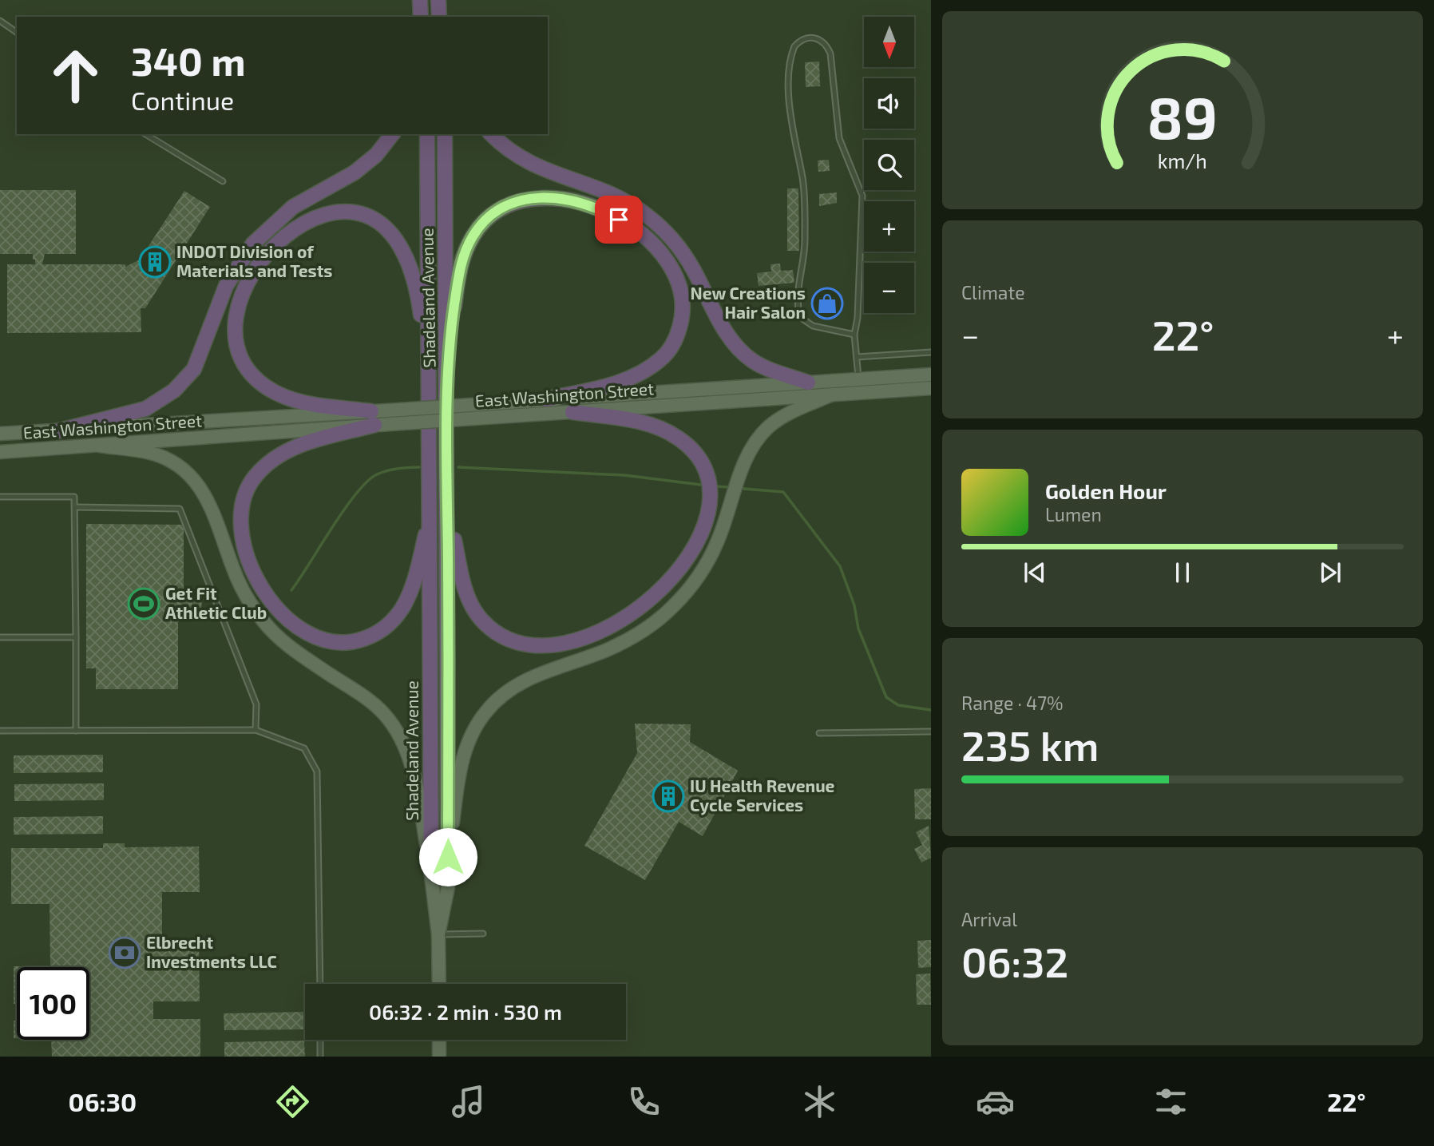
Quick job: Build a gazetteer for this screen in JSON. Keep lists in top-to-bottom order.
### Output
{
  "streets": {
    "highway": ["Shadeland Avenue"],
    "main road": ["East Washington Street"]
  },
  "places": {
    "building": ["INDOT Division of Materials and Tests", "IU Health Revenue Cycle Services"],
    "shop": ["New Creations Hair Salon"],
    "sports": ["Get Fit Athletic Club"],
    "bank": ["Elbrecht Investments LLC"]
  },
  "north": "bottom",
  "page": {
    "map_buttons": ["+", "−"],
    "turn": ["340 m", "Continue"],
    "tile": [
      "Climate",
      ["Range · 47%", "235 km"],
      ["Arrival", "06:32"]
    ],
    "heat": ["−", "22°", "+"],
    "song": ["Golden Hour", "Lumen"],
    "limit": "100",
    "trip": "06:32 · 2 min · 530 m",
    "tabs": ["06:30", "22°"],
    "gauge": ["89", "km/h"]
  }
}
